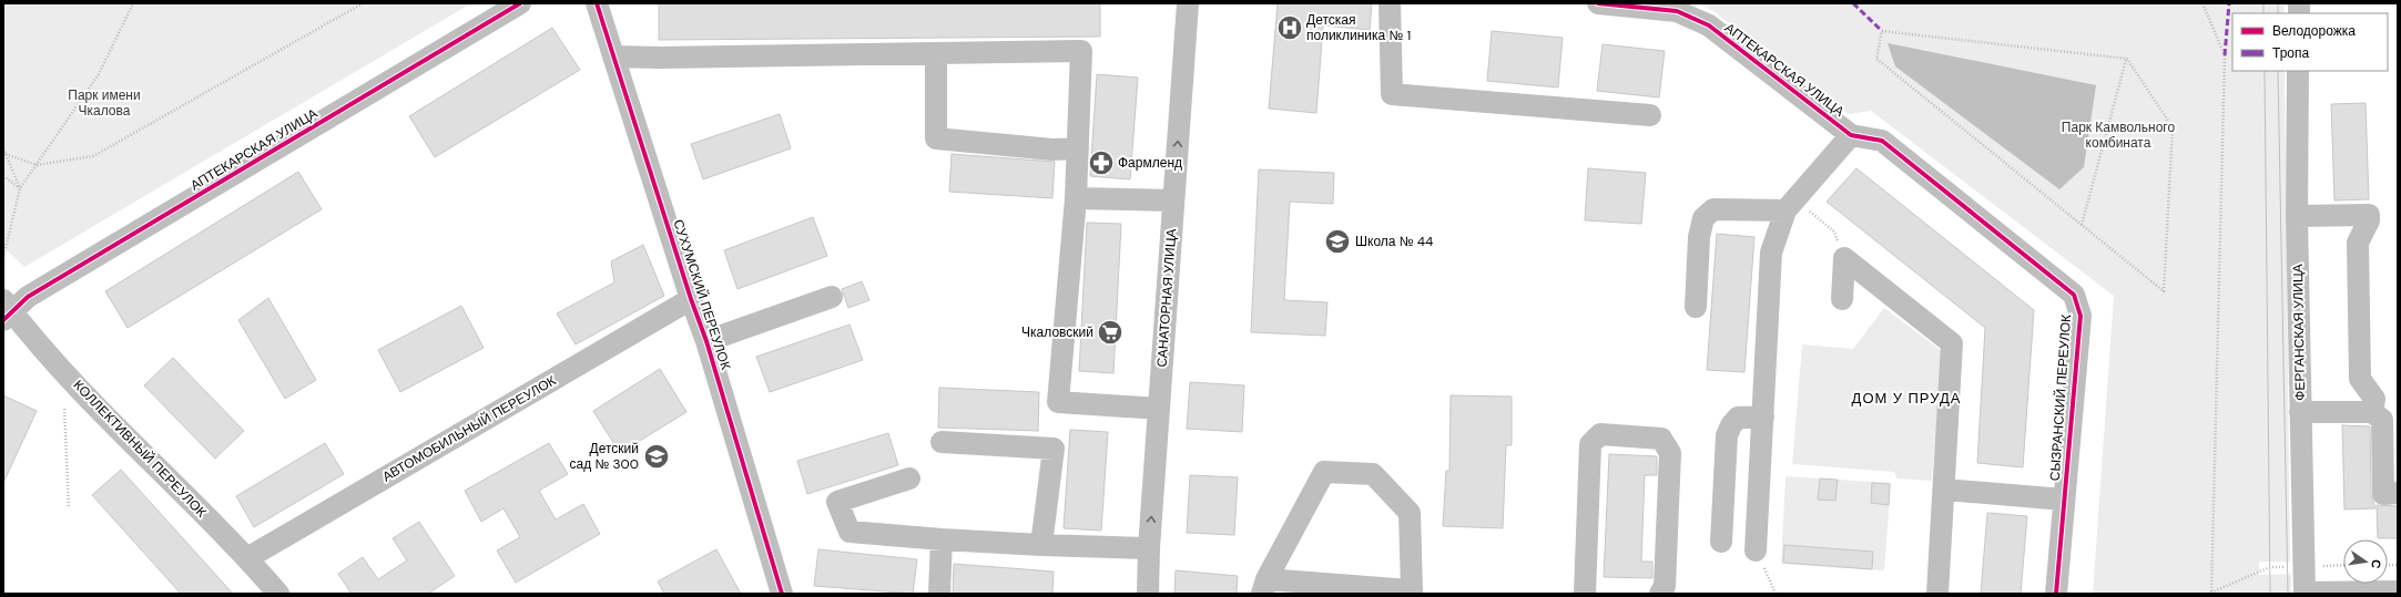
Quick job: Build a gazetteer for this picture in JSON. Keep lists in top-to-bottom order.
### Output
{
  "streets": {
    "street": [
      "АПТЕКАРСКАЯ УЛИЦА",
      "СУХУМСКИЙ ПЕРЕУЛОК",
      "САНАТОРНАЯ УЛИЦА",
      "ФЕРГАНСКАЯ УЛИЦА",
      "СЫЗРАНСКИЙ ПЕРЕУЛОК",
      "АВТОМОБИЛЬНЫЙ ПЕРЕУЛОК",
      "КОЛЛЕКТИВНЫЙ ПЕРЕУЛОК"
    ]
  },
  "crossings": [
    ["АПТЕКАРСКАЯ УЛИЦА", "СЫЗРАНСКИЙ ПЕРЕУЛОК"],
    ["АПТЕКАРСКАЯ УЛИЦА", "КОЛЛЕКТИВНЫЙ ПЕРЕУЛОК"],
    ["СУХУМСКИЙ ПЕРЕУЛОК", "АВТОМОБИЛЬНЫЙ ПЕРЕУЛОК"],
    ["АВТОМОБИЛЬНЫЙ ПЕРЕУЛОК", "КОЛЛЕКТИВНЫЙ ПЕРЕУЛОК"]
  ],
  "one_way": ["САНАТОРНАЯ УЛИЦА"],
  "districts": ["ДОМ У ПРУДА"],
  "parks": ["Парк имени Чкалова", "Парк Камвольного комбината"],
  "places": {
    "hospital": ["Детская поликлиника № 1"],
    "pharmacy": ["Фармленд"],
    "school or university": ["Школа № 44", "Детский сад № 300"],
    "supermarket": ["Чкаловский"]
  },
  "legend": ["Велодорожка", "Тропа"],
  "north": "right"
}
